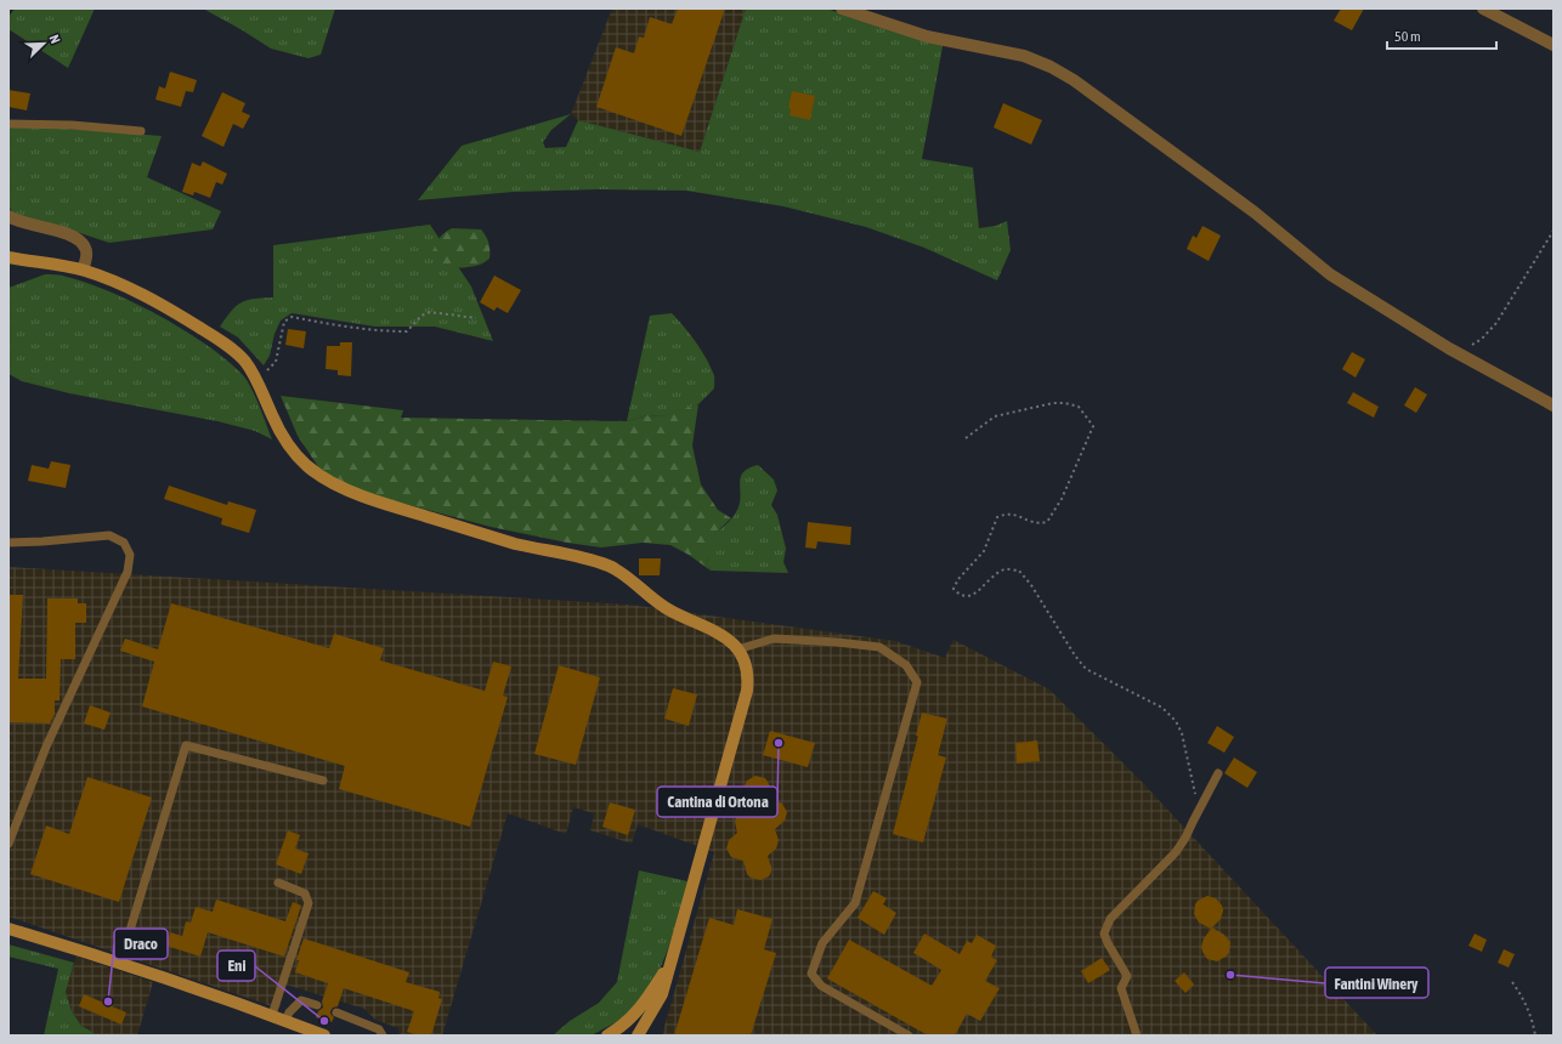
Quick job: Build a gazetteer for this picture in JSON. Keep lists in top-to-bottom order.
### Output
{
  "places": [
    "Cantina di Ortona",
    "Fantini Winery",
    "Draco",
    "Eni"
  ],
  "scale_bar": "50 m",
  "north": "top right"
}
